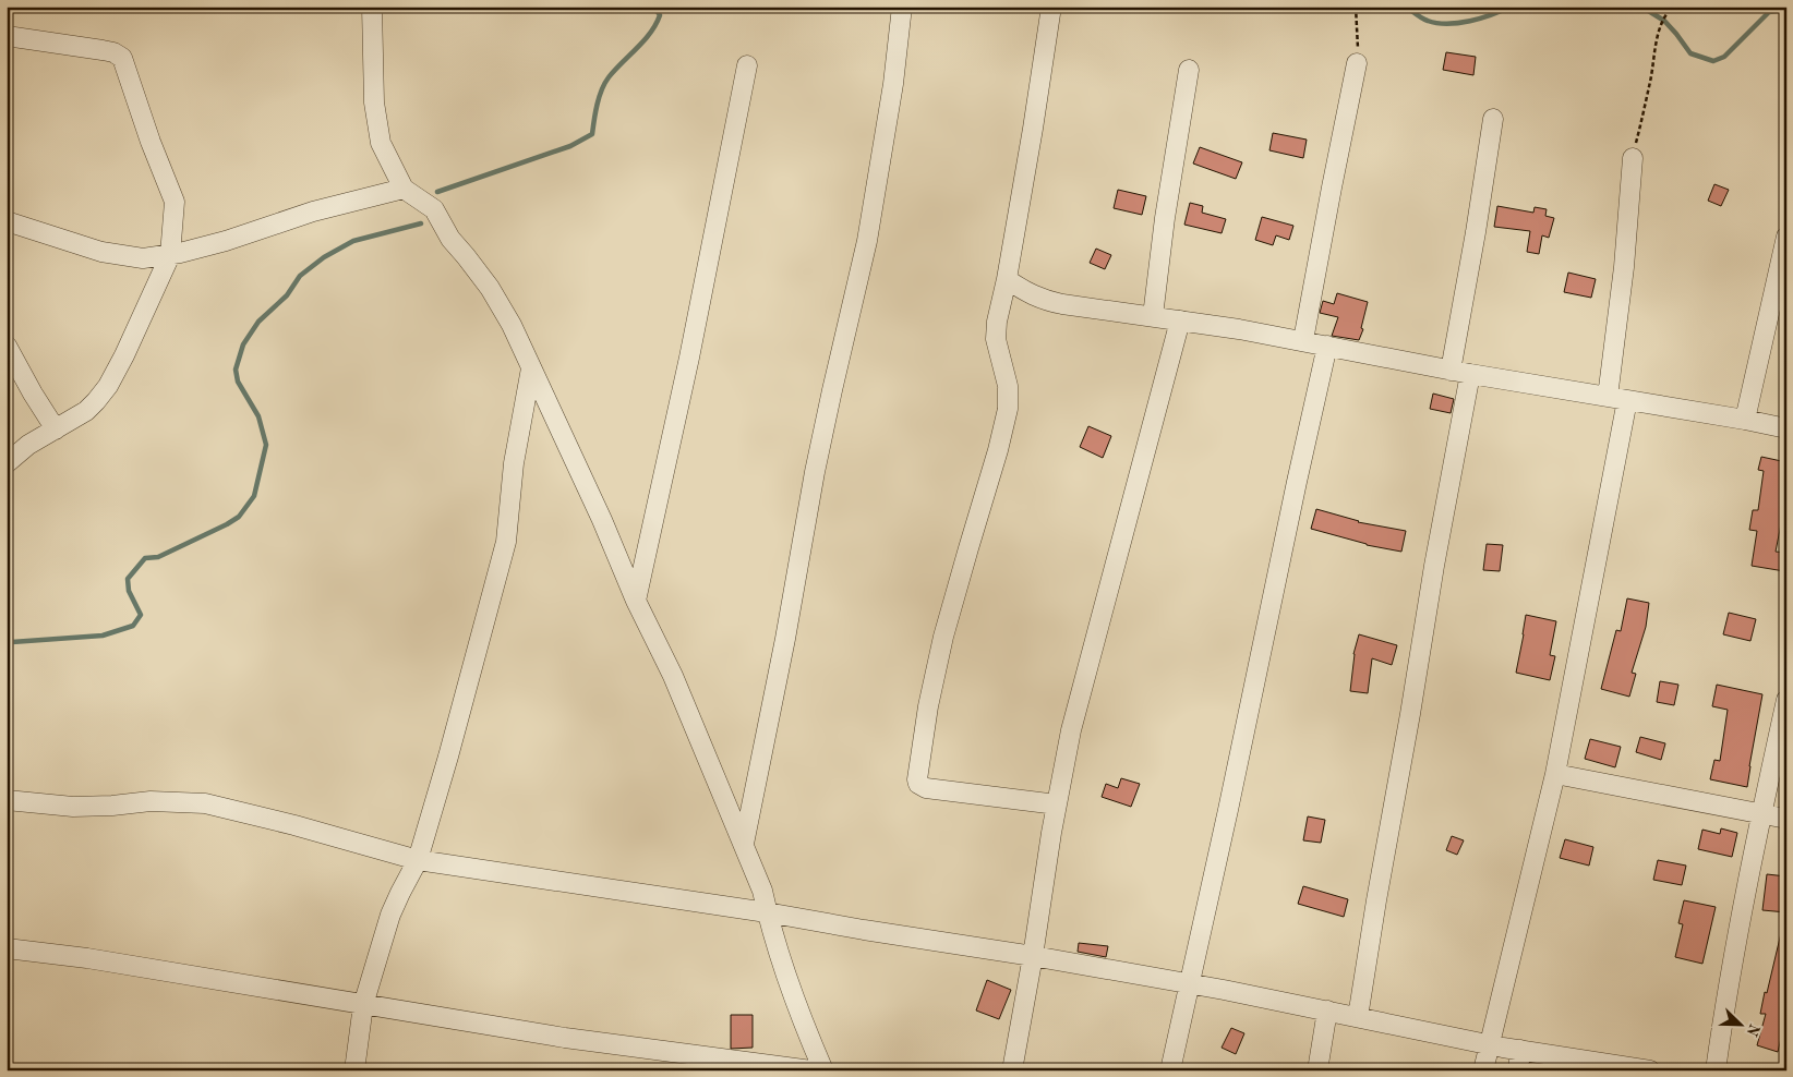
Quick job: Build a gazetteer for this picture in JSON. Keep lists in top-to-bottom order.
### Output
{
  "north": "bottom right"
}
